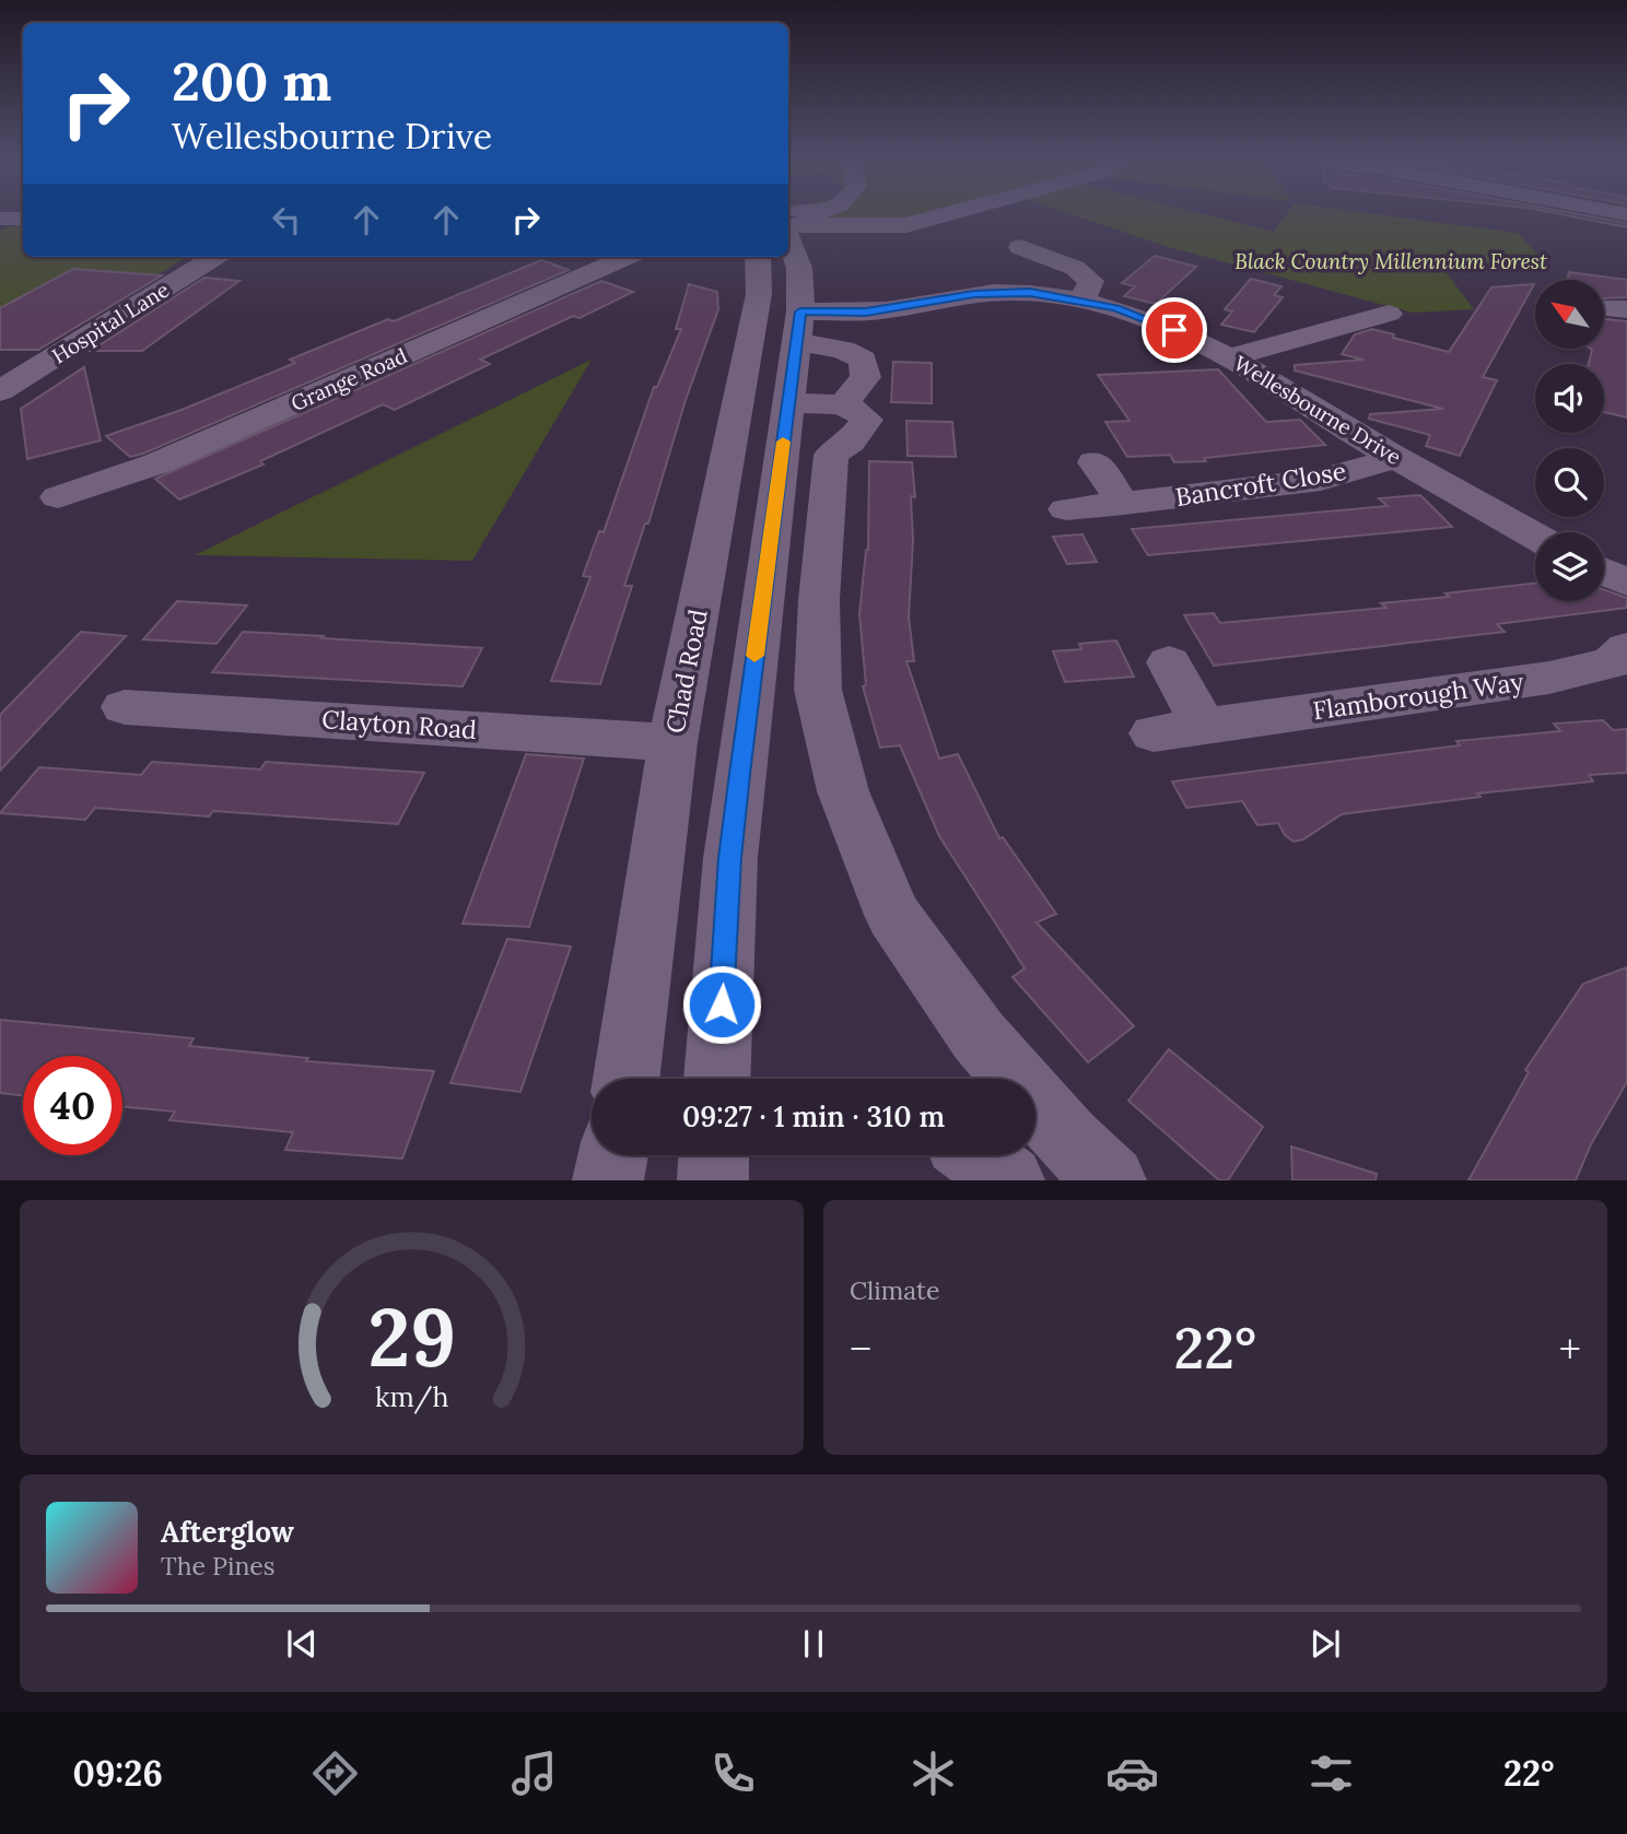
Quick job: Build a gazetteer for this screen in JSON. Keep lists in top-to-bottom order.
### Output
{
  "streets": {
    "street": [
      "Hospital Lane",
      "Grange Road",
      "Wellesbourne Drive",
      "Bancroft Close",
      "Chad Road",
      "Flamborough Way",
      "Clayton Road"
    ]
  },
  "crossings": [
    ["Wellesbourne Drive", "Bancroft Close"],
    ["Chad Road", "Clayton Road"]
  ],
  "parks": ["Black Country Millennium Forest"],
  "north": "top left",
  "page": {
    "turn": ["200 m", "Wellesbourne Drive"],
    "limit": "40",
    "trip": "09:27 · 1 min · 310 m",
    "tile": "Climate",
    "heat": ["−", "22°", "+"],
    "song": ["Afterglow", "The Pines"],
    "tabs": ["09:26", "22°"],
    "gauge": ["29", "km/h"]
  }
}
